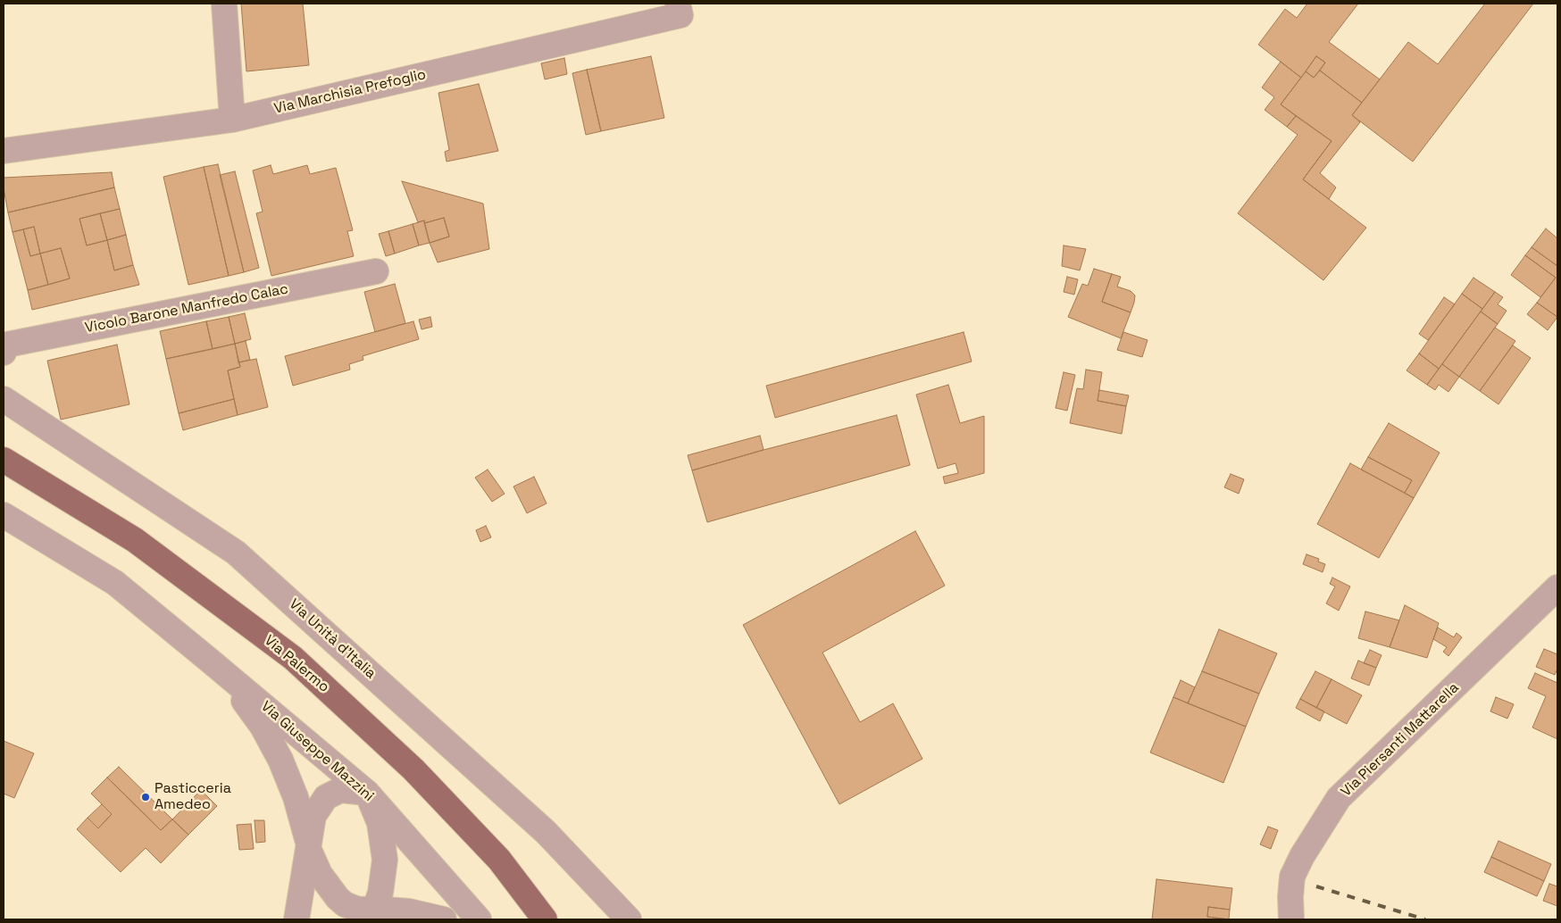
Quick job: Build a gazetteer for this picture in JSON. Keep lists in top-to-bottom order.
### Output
{
  "streets": {
    "main road": ["Via Palermo"],
    "street": [
      "Via Marchisia Prefoglio",
      "Vicolo Barone Manfredo Calac",
      "Via Unità d'Italia",
      "Via Piersanti Mattarella",
      "Via Giuseppe Mazzini"
    ]
  },
  "places": ["Pasticceria Amedeo"]
}
